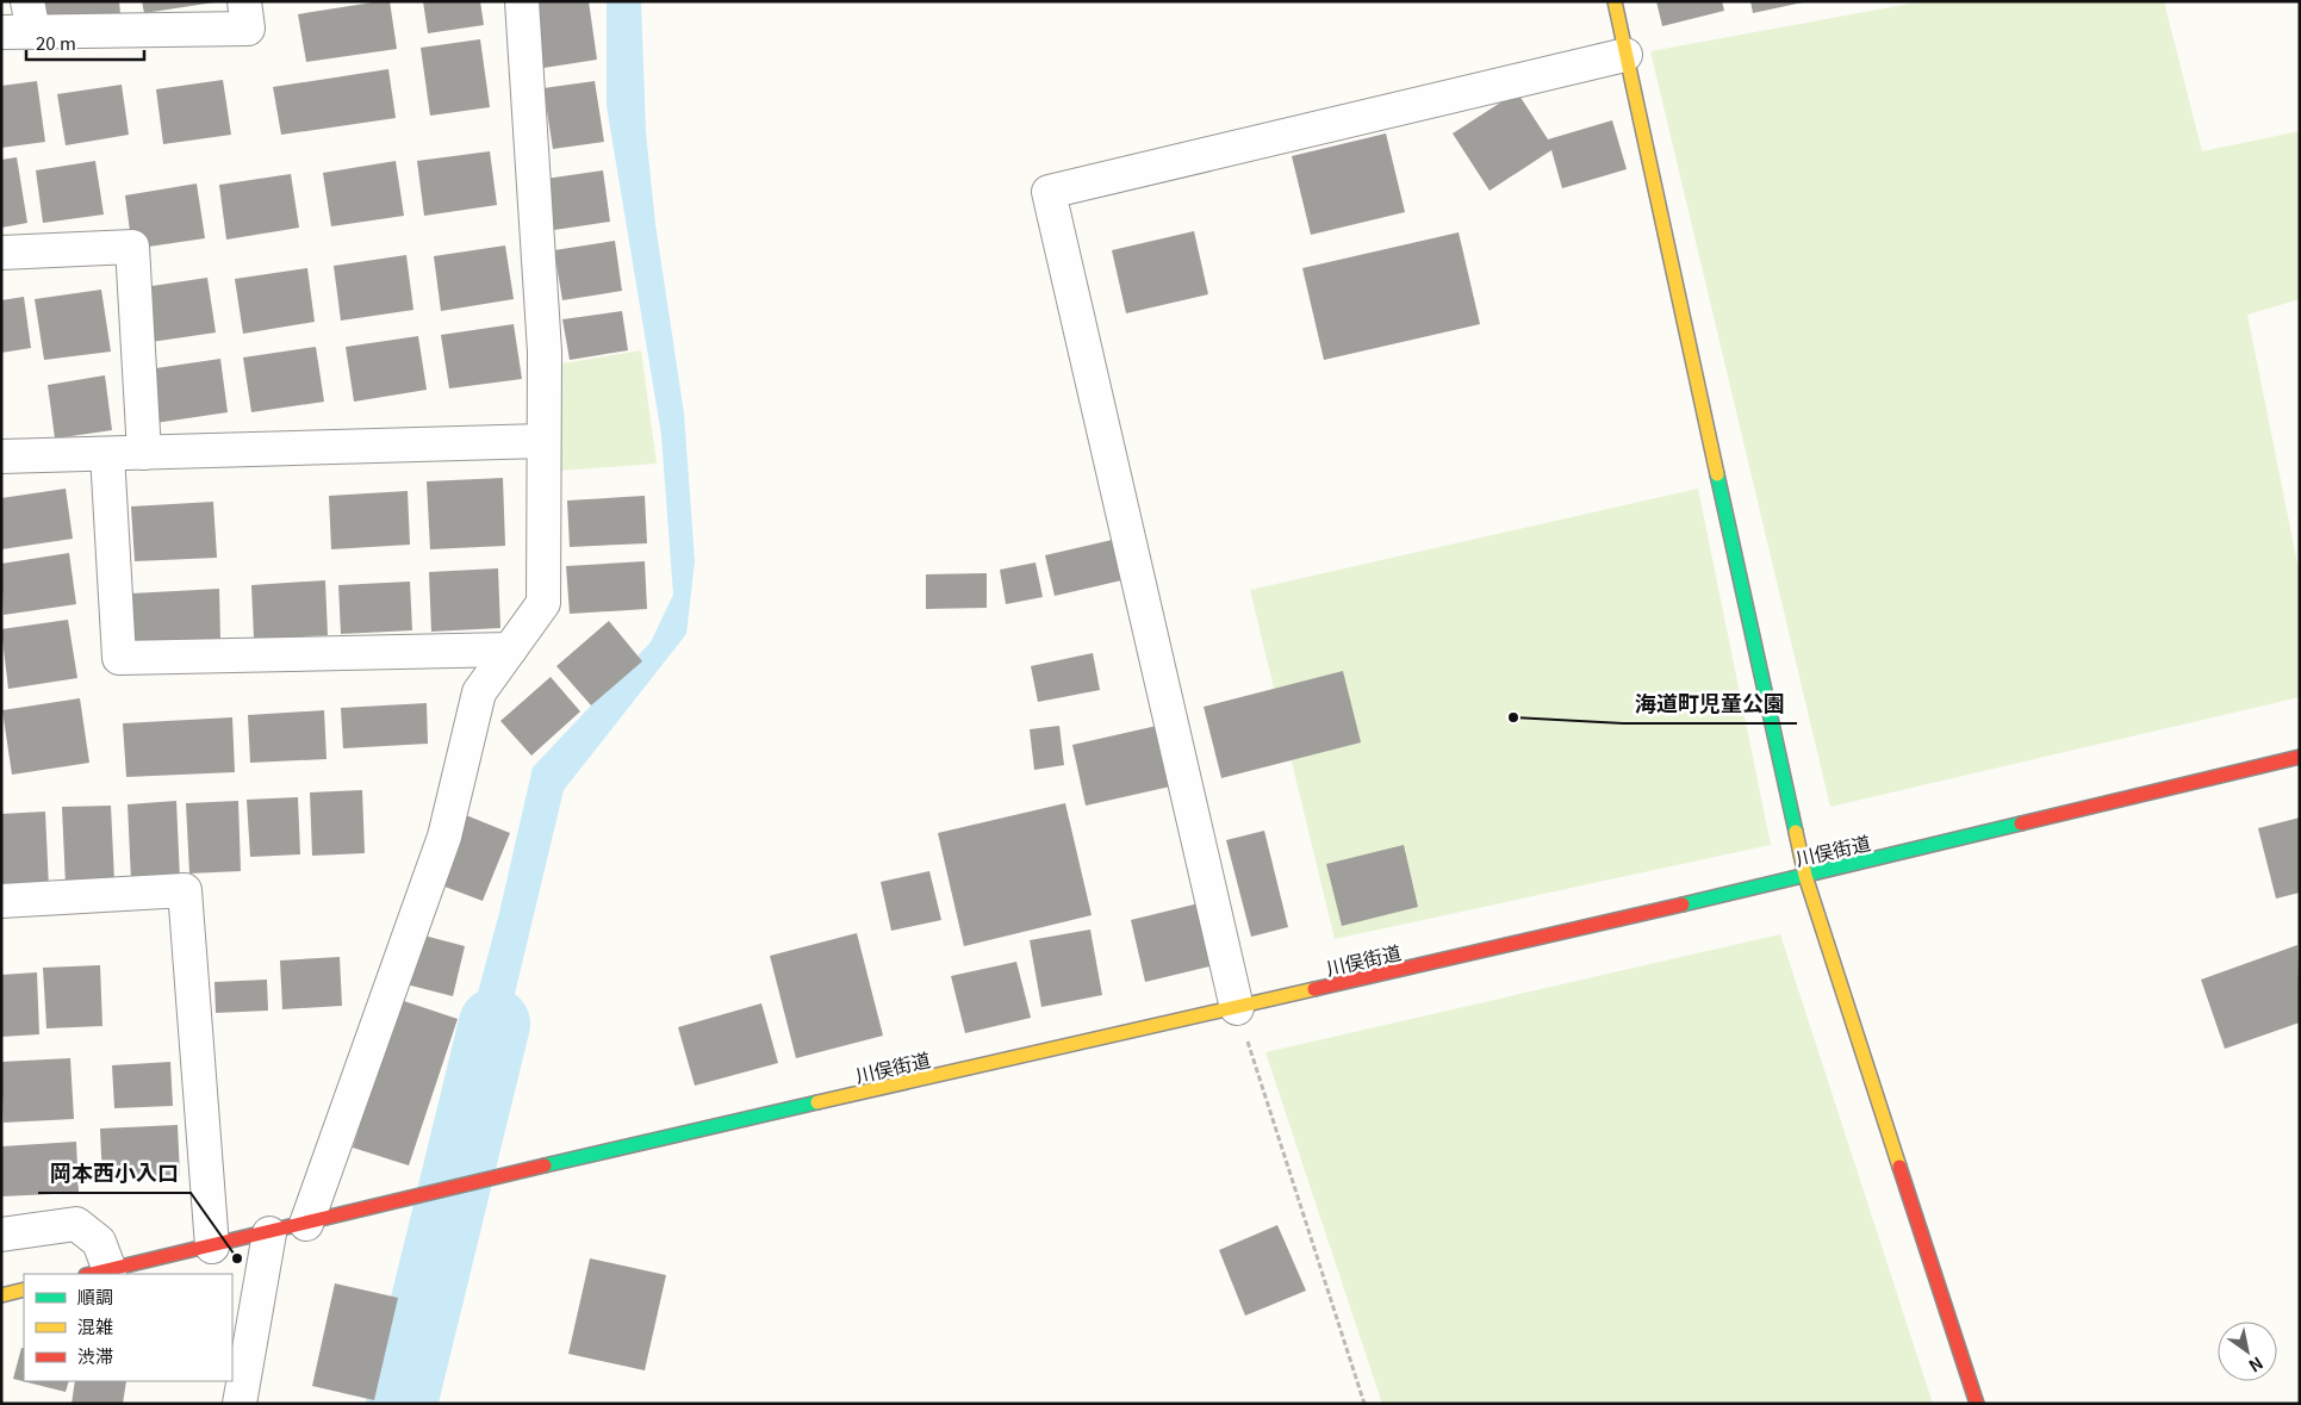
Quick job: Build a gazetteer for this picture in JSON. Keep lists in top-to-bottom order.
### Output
{
  "streets": {
    "main road": ["川俣街道"]
  },
  "places": ["海道町児童公園", "岡本西小入口"],
  "legend": ["順調", "混雑", "渋滞"],
  "scale_bar": "20 m",
  "north": "bottom right"
}
